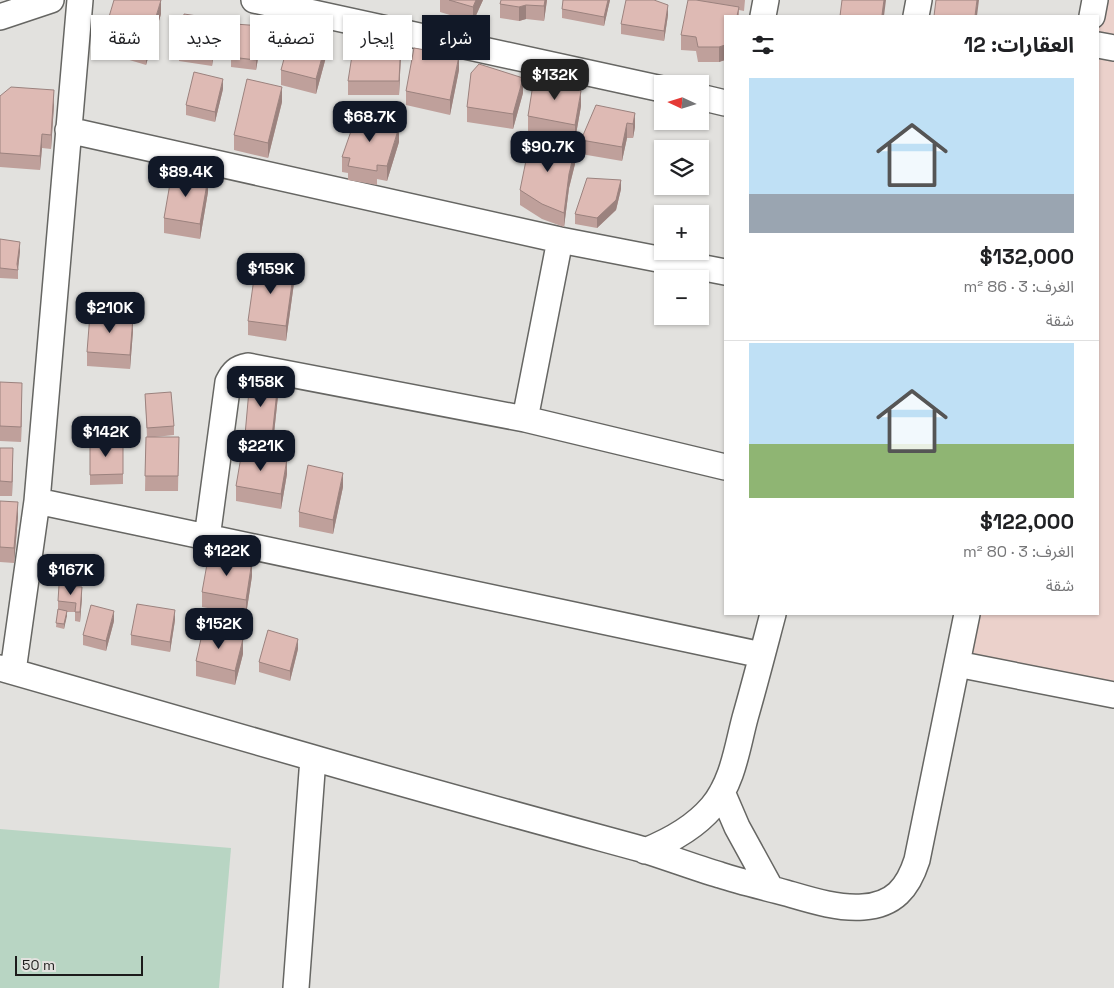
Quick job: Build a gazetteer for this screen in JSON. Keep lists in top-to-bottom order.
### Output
{
  "scale_bar": "50 m",
  "north": "left",
  "page": {
    "chip": [
      "شراء",
      "إيجار",
      "تصفية",
      "جديد",
      "شقة"
    ],
    "heading": "العقارات: 12",
    "price": [
      "$132K",
      "$68.7K",
      "$90.7K",
      "$89.4K",
      "$159K",
      "$210K",
      "$158K",
      "$142K",
      "$221K",
      "$122K",
      "$167K",
      "$152K"
    ],
    "map_buttons": ["+", "−"],
    "list": [
      {
        "name": "$132,000",
        "note": "الغرف: 3 · 86 m² · شقة"
      },
      {
        "name": "$122,000",
        "note": "الغرف: 3 · 80 m² · شقة"
      }
    ],
    "scale": "50 m"
  }
}
